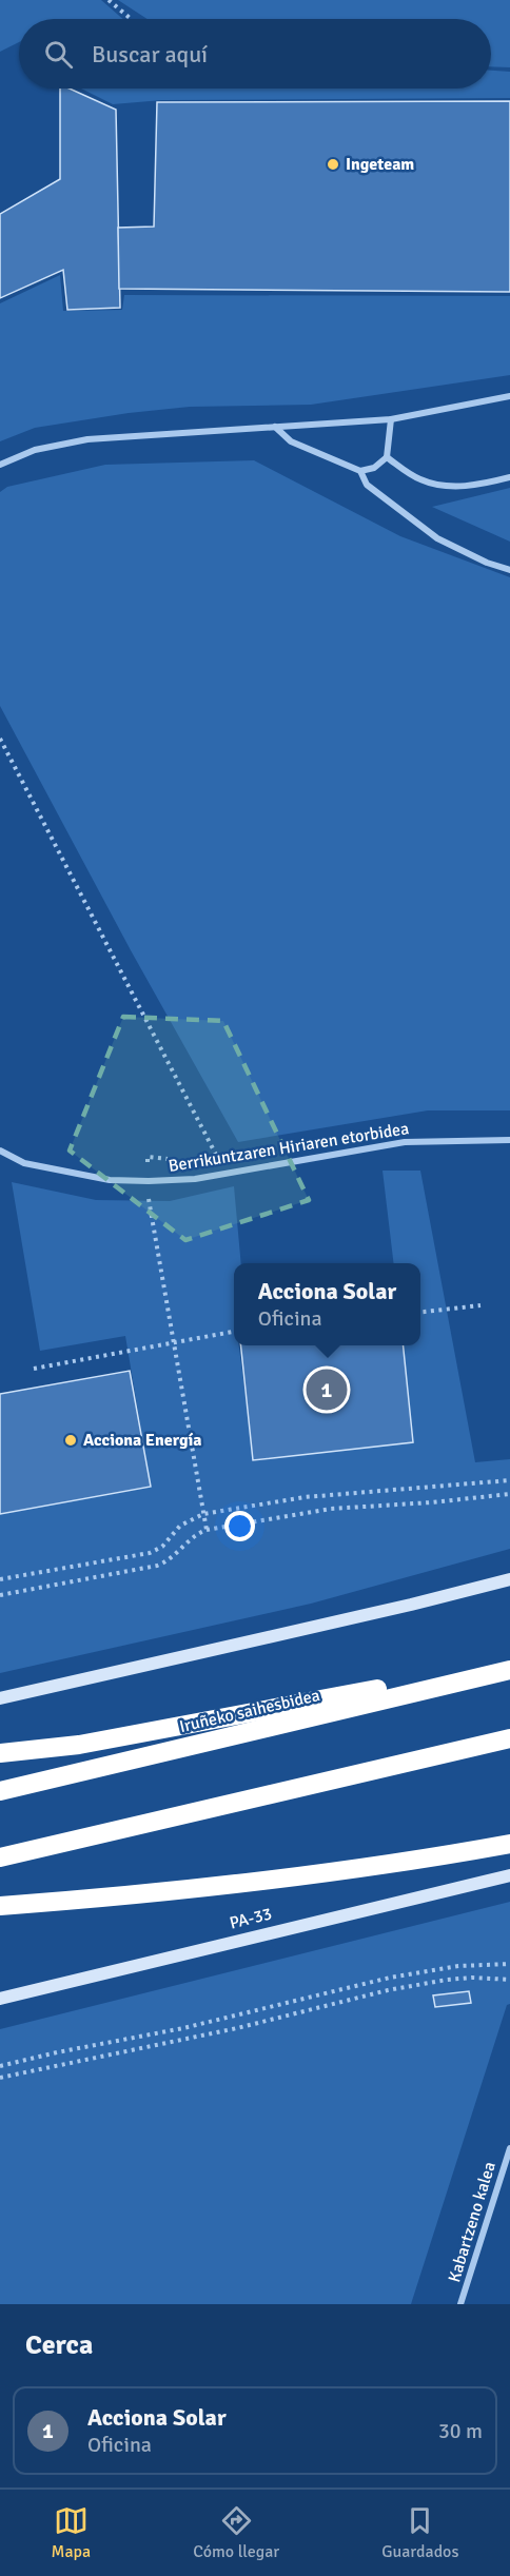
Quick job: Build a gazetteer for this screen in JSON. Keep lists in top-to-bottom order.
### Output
{
  "streets": {
    "highway": ["Iruñeko saihesbidea"],
    "street": ["Berrikuntzaren Hiriaren etorbidea", "PA-33", "Kabartzeno kalea"]
  },
  "places": ["Ingeteam", "Acciona Energía"],
  "page": {
    "search": "Buscar aquí",
    "popup": ["Acciona Solar", "Oficina"],
    "pins": "1",
    "heading": "Cerca",
    "list": [
      {
        "mark": "1",
        "name": "Acciona Solar",
        "note": "Oficina",
        "value": "30 m"
      }
    ],
    "nav": ["Mapa", "Cómo llegar", "Guardados"]
  }
}
